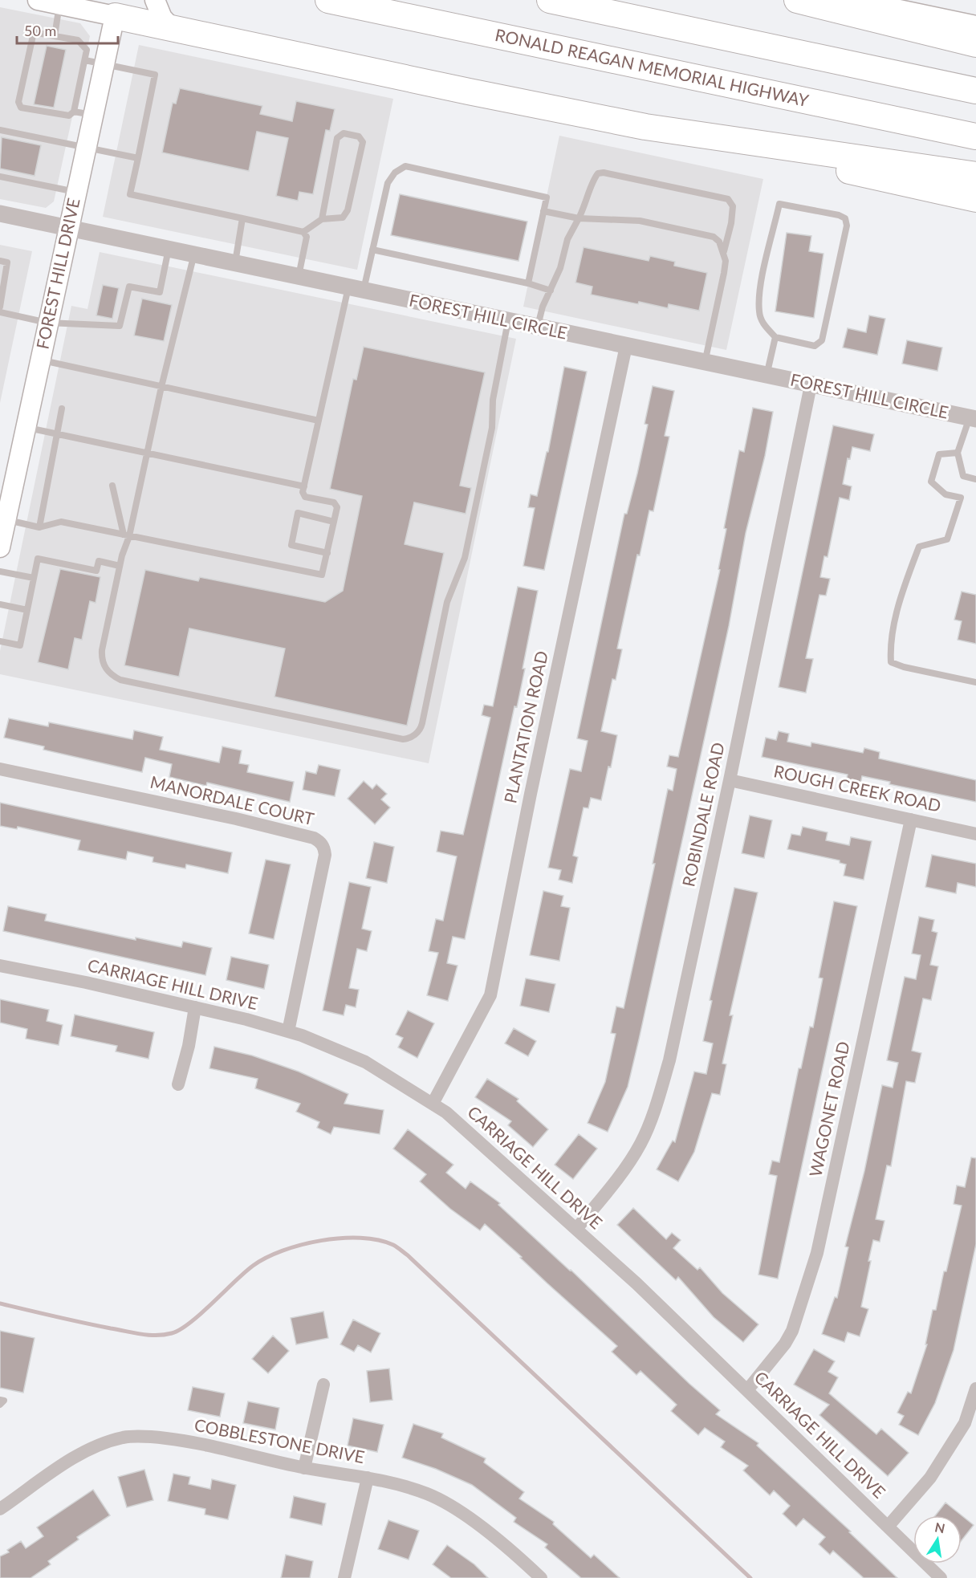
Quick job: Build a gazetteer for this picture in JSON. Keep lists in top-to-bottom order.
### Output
{
  "streets": {
    "highway": ["RONALD REAGAN MEMORIAL HIGHWAY"],
    "main road": ["FOREST HILL DRIVE"],
    "street": [
      "FOREST HILL CIRCLE",
      "PLANTATION ROAD",
      "ROUGH CREEK ROAD",
      "MANORDALE COURT",
      "ROBINDALE ROAD",
      "CARRIAGE HILL DRIVE",
      "WAGONET ROAD",
      "COBBLESTONE DRIVE"
    ]
  },
  "crossings": [
    ["FOREST HILL DRIVE", "FOREST HILL CIRCLE"],
    ["FOREST HILL CIRCLE", "PLANTATION ROAD"],
    ["FOREST HILL CIRCLE", "ROBINDALE ROAD"],
    ["PLANTATION ROAD", "CARRIAGE HILL DRIVE"],
    ["ROUGH CREEK ROAD", "ROBINDALE ROAD"],
    ["ROUGH CREEK ROAD", "WAGONET ROAD"],
    ["MANORDALE COURT", "CARRIAGE HILL DRIVE"],
    ["ROBINDALE ROAD", "CARRIAGE HILL DRIVE"],
    ["CARRIAGE HILL DRIVE", "WAGONET ROAD"]
  ],
  "scale_bar": "50 m",
  "north": "top"
}
